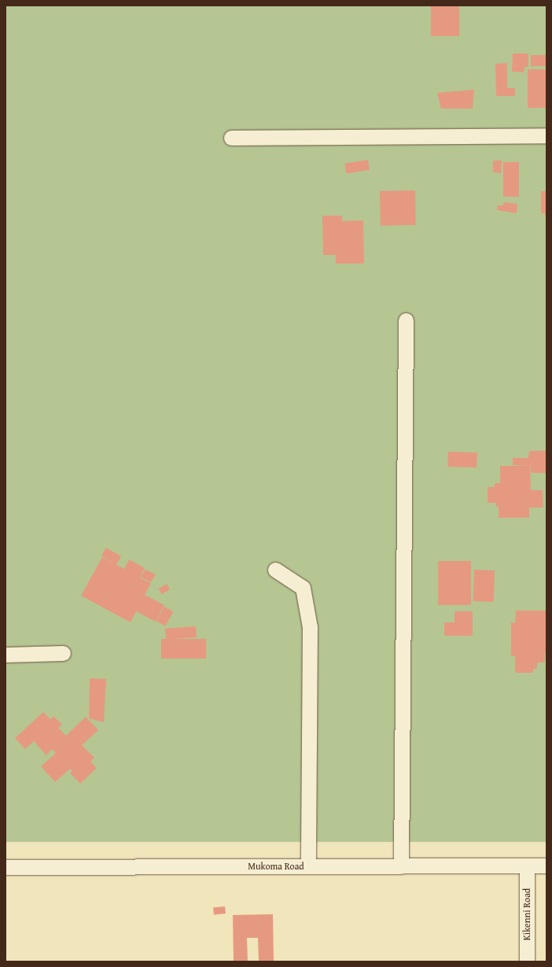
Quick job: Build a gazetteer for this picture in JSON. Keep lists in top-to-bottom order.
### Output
{
  "streets": {
    "street": ["Mukoma Road", "Kikenni Road"]
  },
  "crossings": [
    ["Mukoma Road", "Kikenni Road"]
  ]
}
